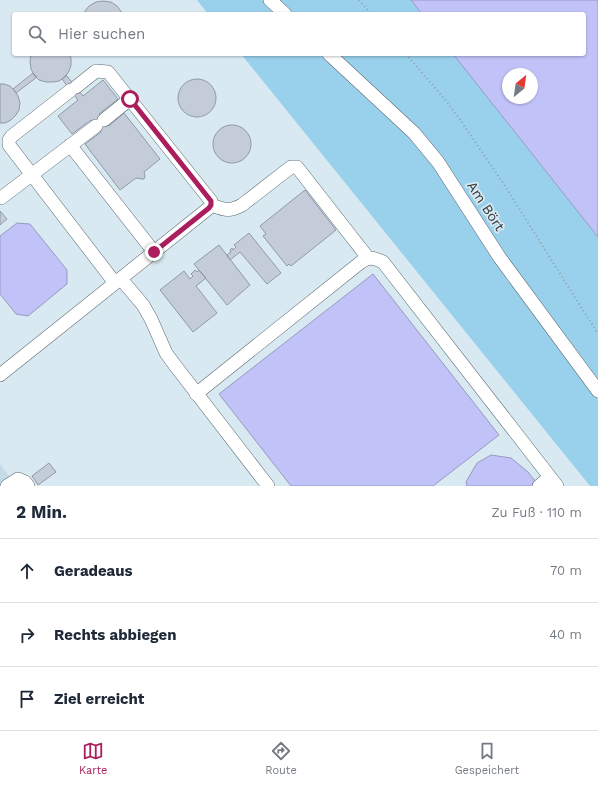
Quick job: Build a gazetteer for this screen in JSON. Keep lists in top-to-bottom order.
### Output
{
  "streets": {
    "lane": ["Am Bört"]
  },
  "north": "top right",
  "page": {
    "search": "Hier suchen",
    "heading": ["2 Min.", "Zu Fuß · 110 m"],
    "list": [
      ["Geradeaus", "70 m"],
      ["Rechts abbiegen", "40 m"],
      "Ziel erreicht"
    ],
    "nav": ["Karte", "Route", "Gespeichert"]
  }
}
